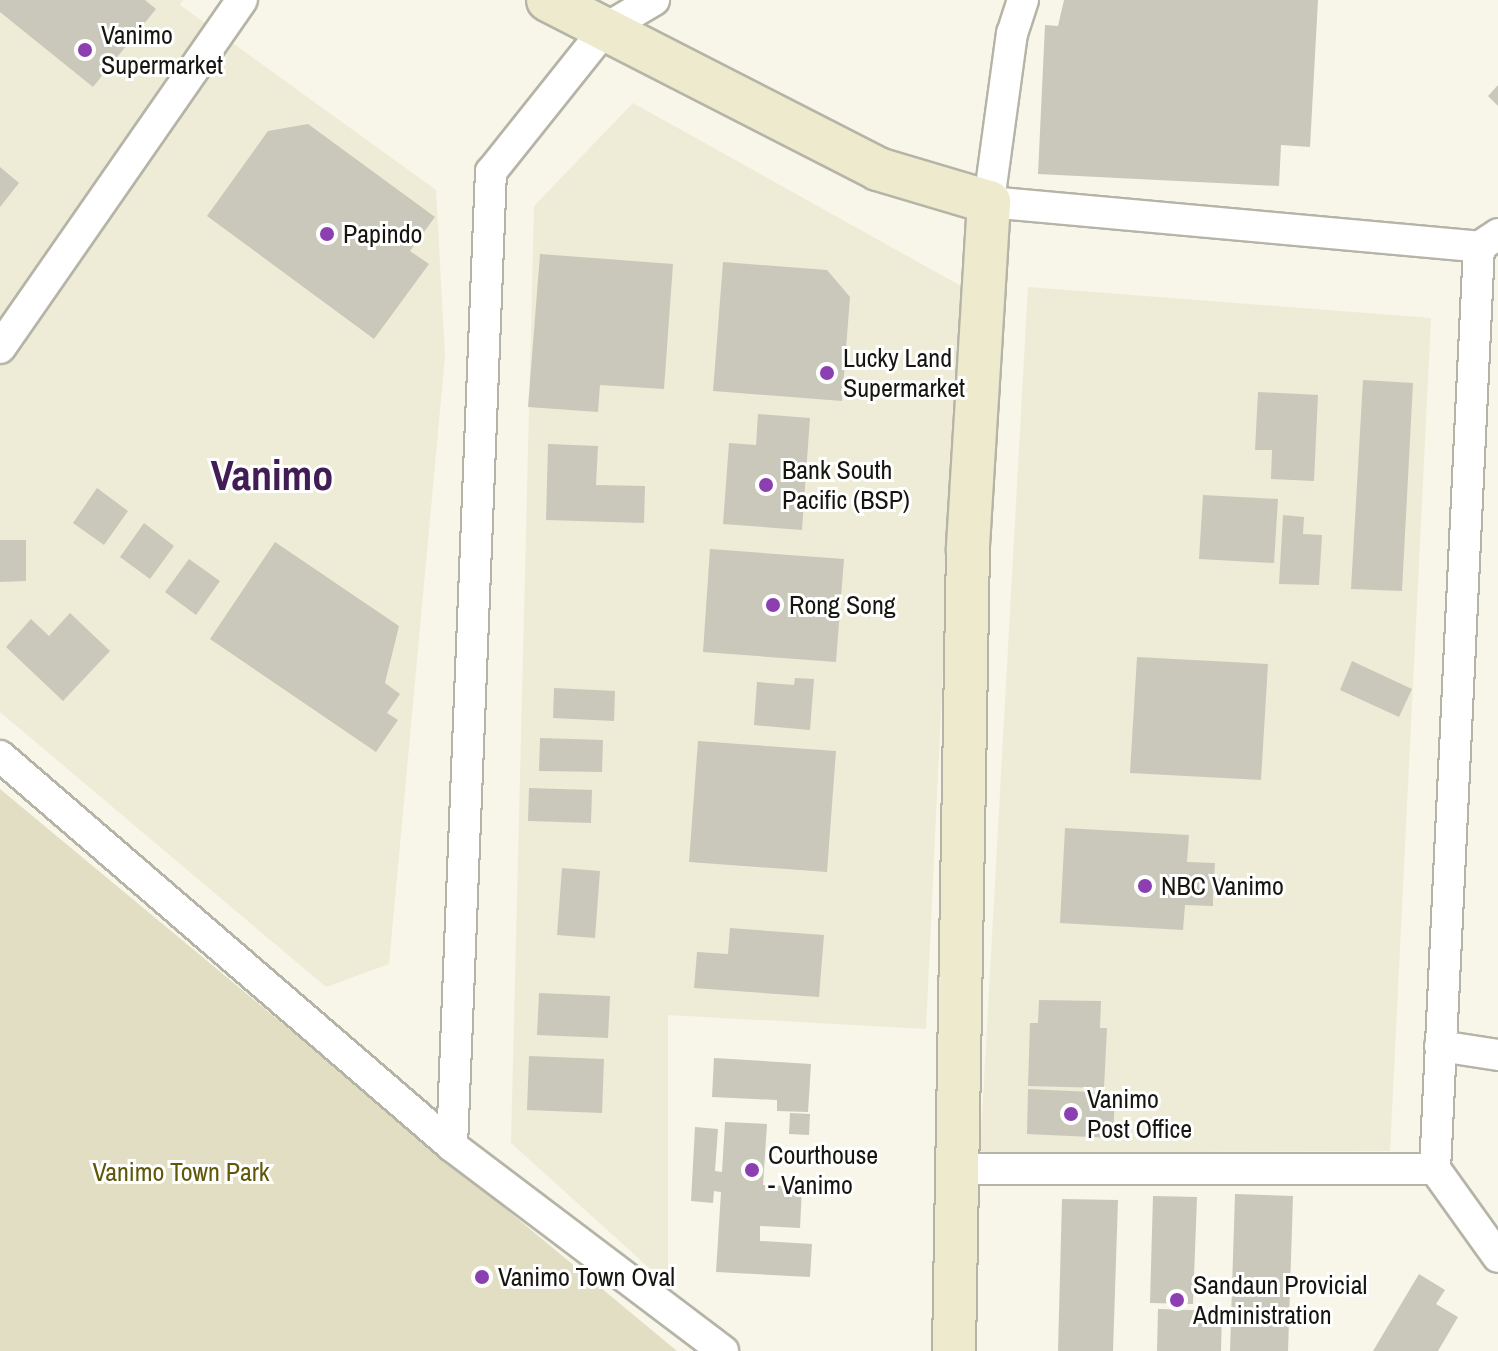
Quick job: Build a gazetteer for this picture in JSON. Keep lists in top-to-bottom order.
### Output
{
  "districts": ["Vanimo"],
  "parks": ["Vanimo Town Park"],
  "places": [
    "Vanimo Supermarket",
    "Papindo",
    "Lucky Land Supermarket",
    "Bank South Pacific (BSP)",
    "Rong Song",
    "NBC Vanimo",
    "Vanimo Post Office",
    "Courthouse - Vanimo",
    "Vanimo Town Oval",
    "Sandaun Provicial Administration"
  ]
}
